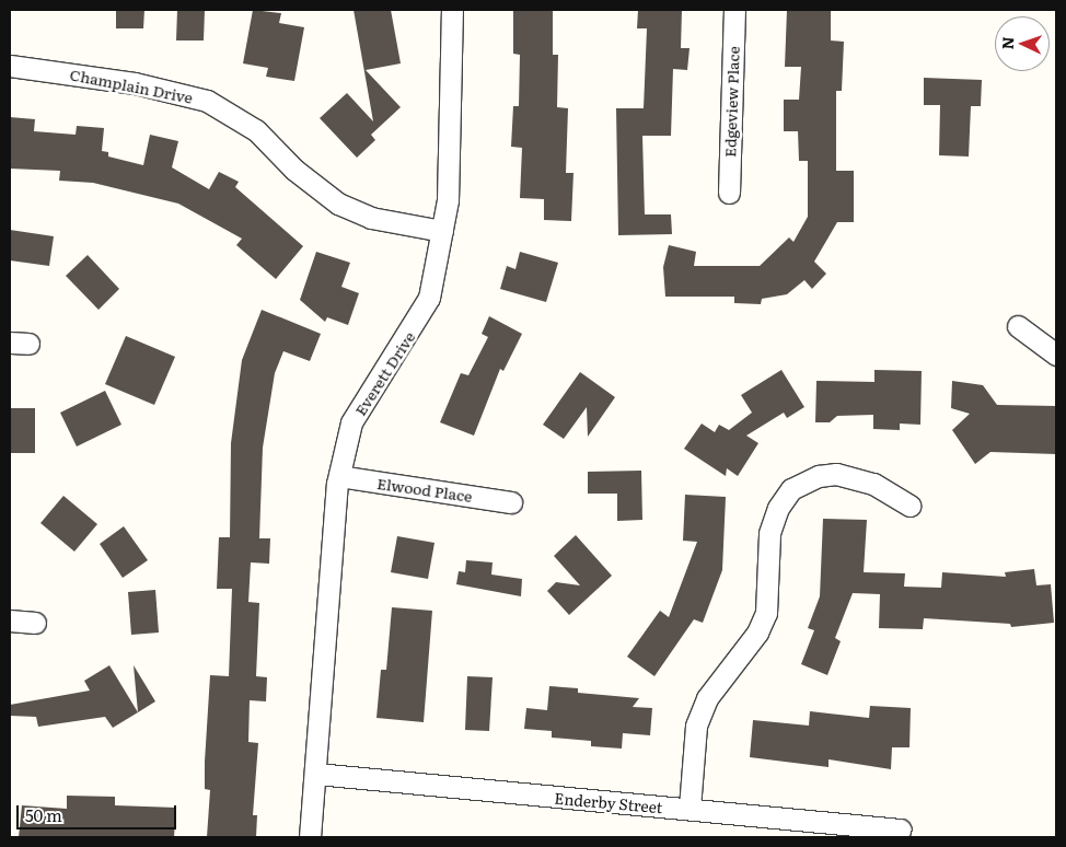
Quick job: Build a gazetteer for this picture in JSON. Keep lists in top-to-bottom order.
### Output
{
  "streets": {
    "street": [
      "Champlain Drive",
      "Edgeview Place",
      "Everett Drive",
      "Elwood Place",
      "Enderby Street"
    ]
  },
  "crossings": [
    ["Champlain Drive", "Everett Drive"],
    ["Everett Drive", "Elwood Place"],
    ["Everett Drive", "Enderby Street"]
  ],
  "scale_bar": "50 m",
  "north": "left"
}
